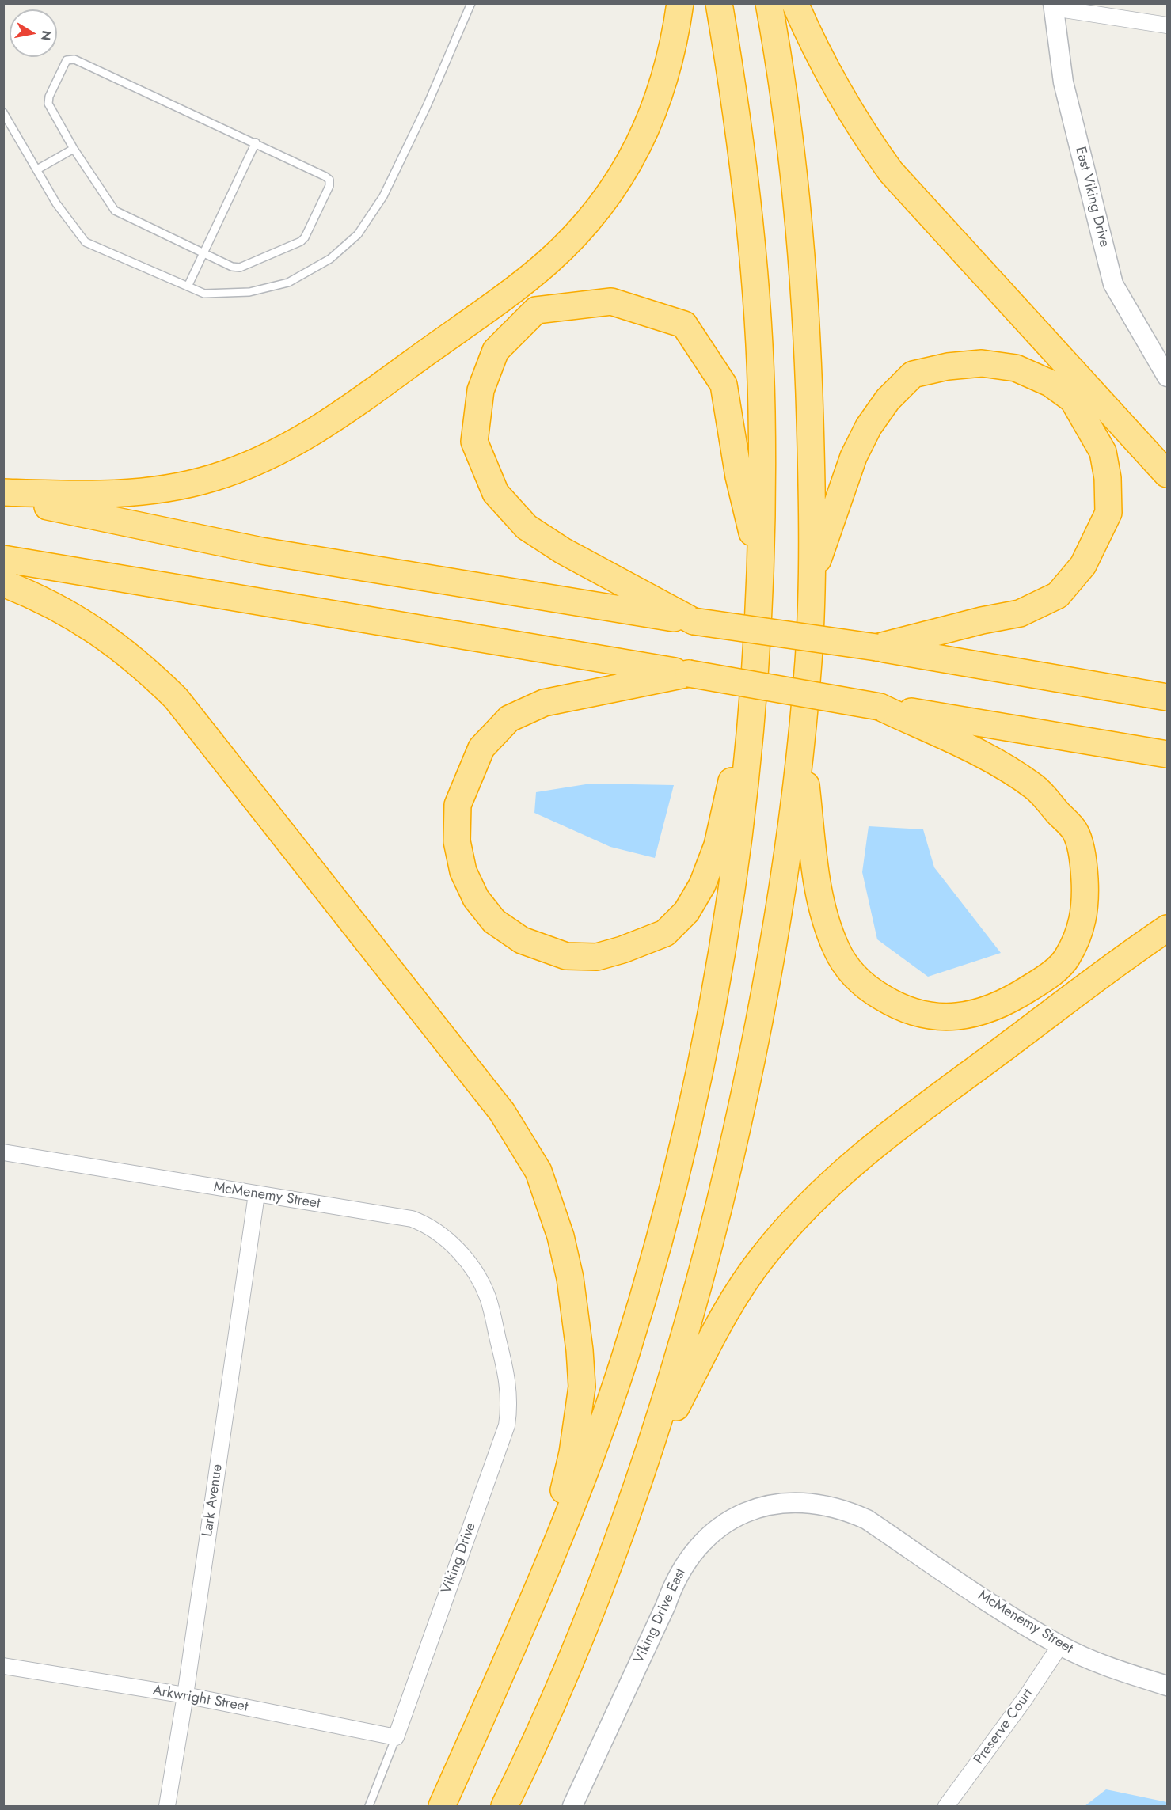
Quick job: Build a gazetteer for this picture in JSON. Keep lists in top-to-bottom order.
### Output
{
  "streets": {
    "street": [
      "East Viking Drive",
      "McMenemy Street",
      "Lark Avenue",
      "Viking Drive",
      "Viking Drive East",
      "Arkwright Street",
      "Preserve Court"
    ]
  },
  "crossings": [
    ["McMenemy Street", "Lark Avenue"],
    ["McMenemy Street", "Viking Drive"],
    ["McMenemy Street", "Viking Drive East"],
    ["McMenemy Street", "Preserve Court"],
    ["Lark Avenue", "Arkwright Street"],
    ["Viking Drive", "Arkwright Street"]
  ],
  "north": "right"
}
